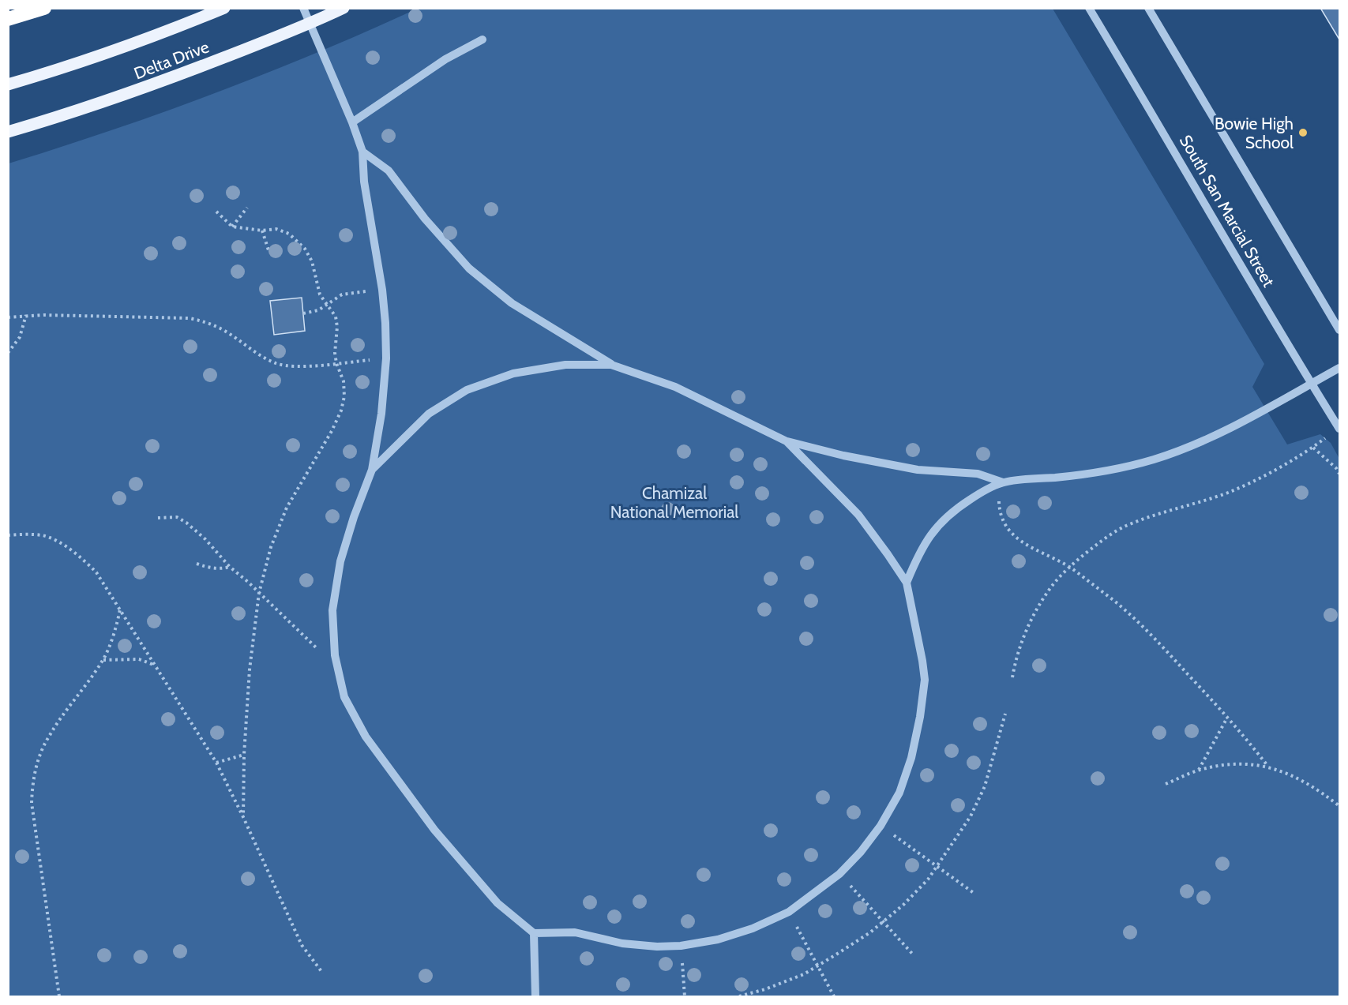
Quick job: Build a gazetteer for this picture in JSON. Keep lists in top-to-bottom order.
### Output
{
  "streets": {
    "main road": ["Delta Drive"],
    "street": ["South San Marcial Street"]
  },
  "parks": ["Chamizal National Memorial"],
  "places": ["Bowie High School"]
}
